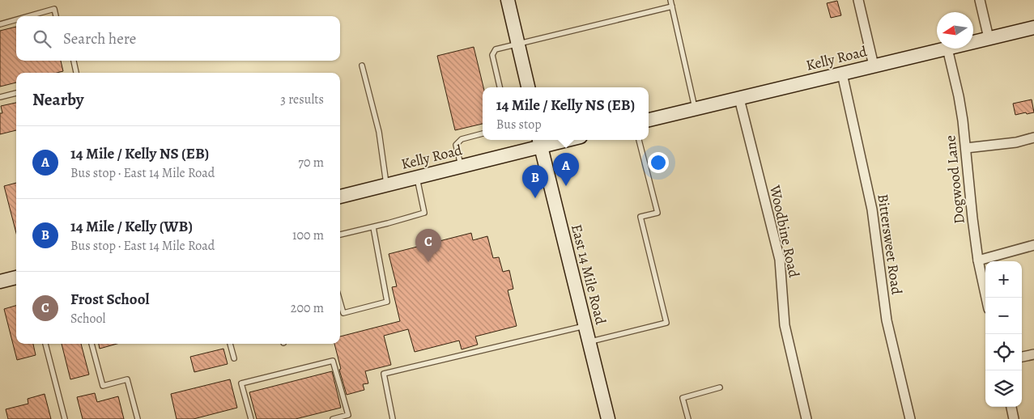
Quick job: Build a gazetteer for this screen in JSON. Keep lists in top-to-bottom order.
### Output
{
  "streets": {
    "street": [
      "Kelly Road",
      "Dogwood Lane",
      "Woodbine Road",
      "Bittersweet Road",
      "East 14 Mile Road"
    ]
  },
  "crossings": [
    ["Kelly Road", "Dogwood Lane"],
    ["Kelly Road", "Woodbine Road"],
    ["Kelly Road", "Bittersweet Road"],
    ["Kelly Road", "East 14 Mile Road"]
  ],
  "north": "left",
  "page": {
    "search": "Search here",
    "heading": ["Nearby", "3 results"],
    "popup": ["14 Mile / Kelly NS (EB)", "Bus stop"],
    "list": [
      {
        "mark": "A",
        "name": "14 Mile / Kelly NS (EB)",
        "note": "Bus stop · East 14 Mile Road",
        "value": "70 m"
      },
      {
        "mark": "B",
        "name": "14 Mile / Kelly (WB)",
        "note": "Bus stop · East 14 Mile Road",
        "value": "100 m"
      },
      {
        "mark": "C",
        "name": "Frost School",
        "note": "School",
        "value": "200 m"
      }
    ],
    "pins": ["A", "B", "C"],
    "map_buttons": ["+", "−"]
  }
}
